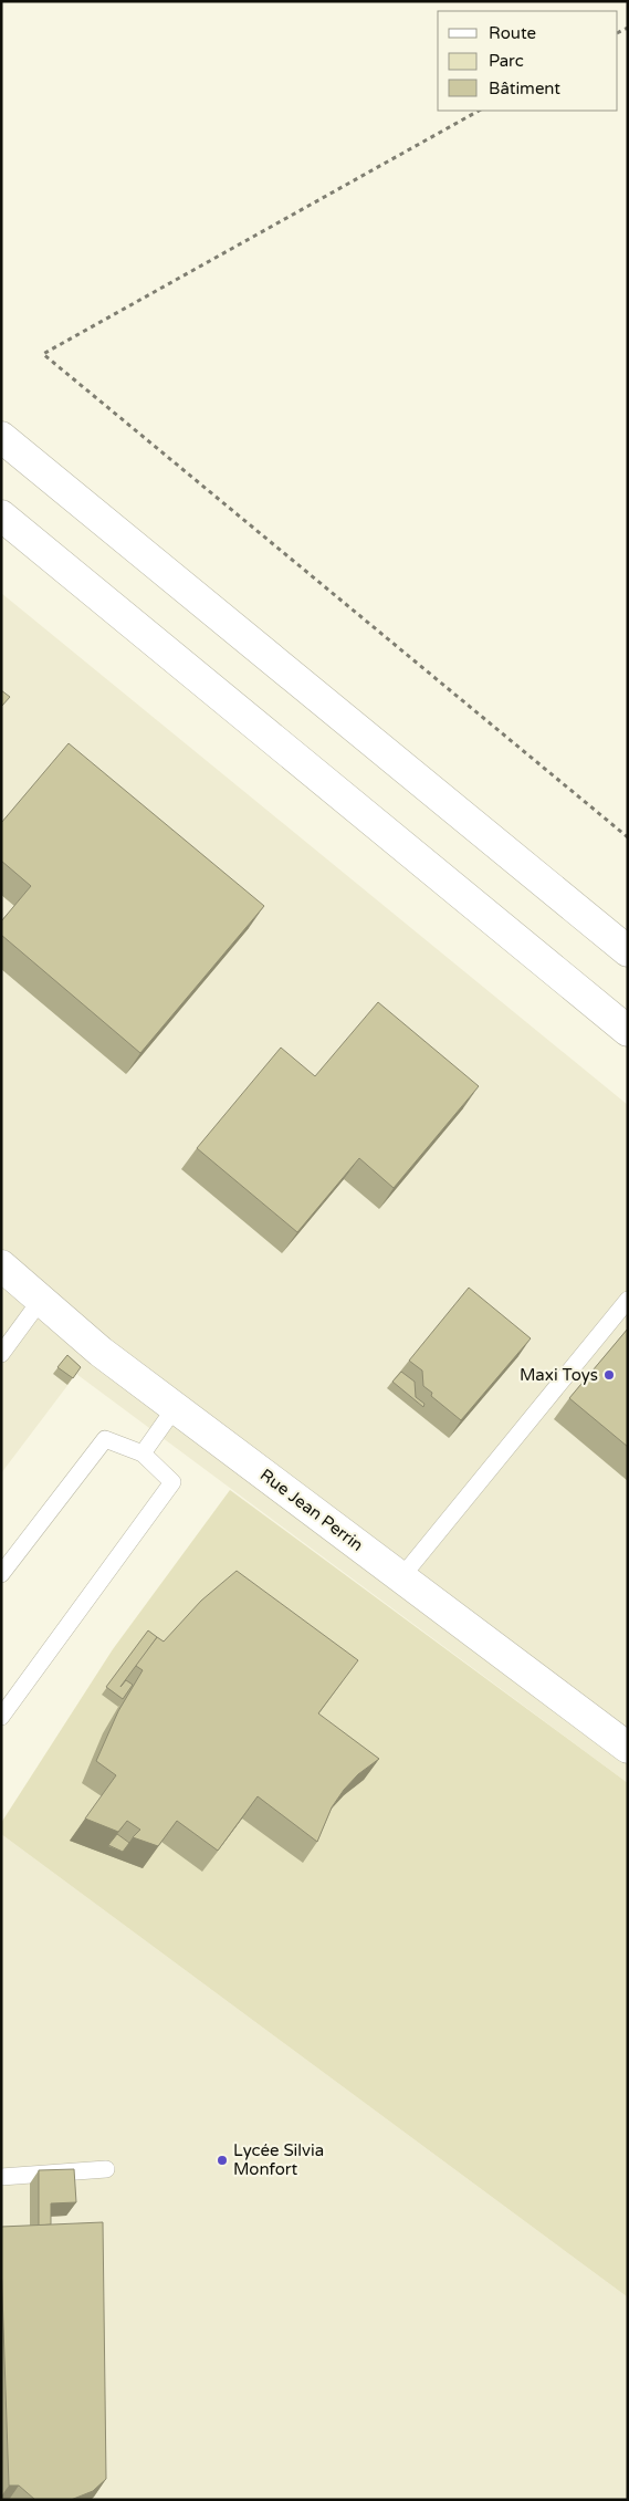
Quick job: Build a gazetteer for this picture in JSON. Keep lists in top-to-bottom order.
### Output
{
  "streets": {
    "main road": ["Rue Jean Perrin"]
  },
  "places": ["Maxi Toys", "Lycée Silvia Monfort"],
  "legend": ["Route", "Parc", "Bâtiment"]
}
